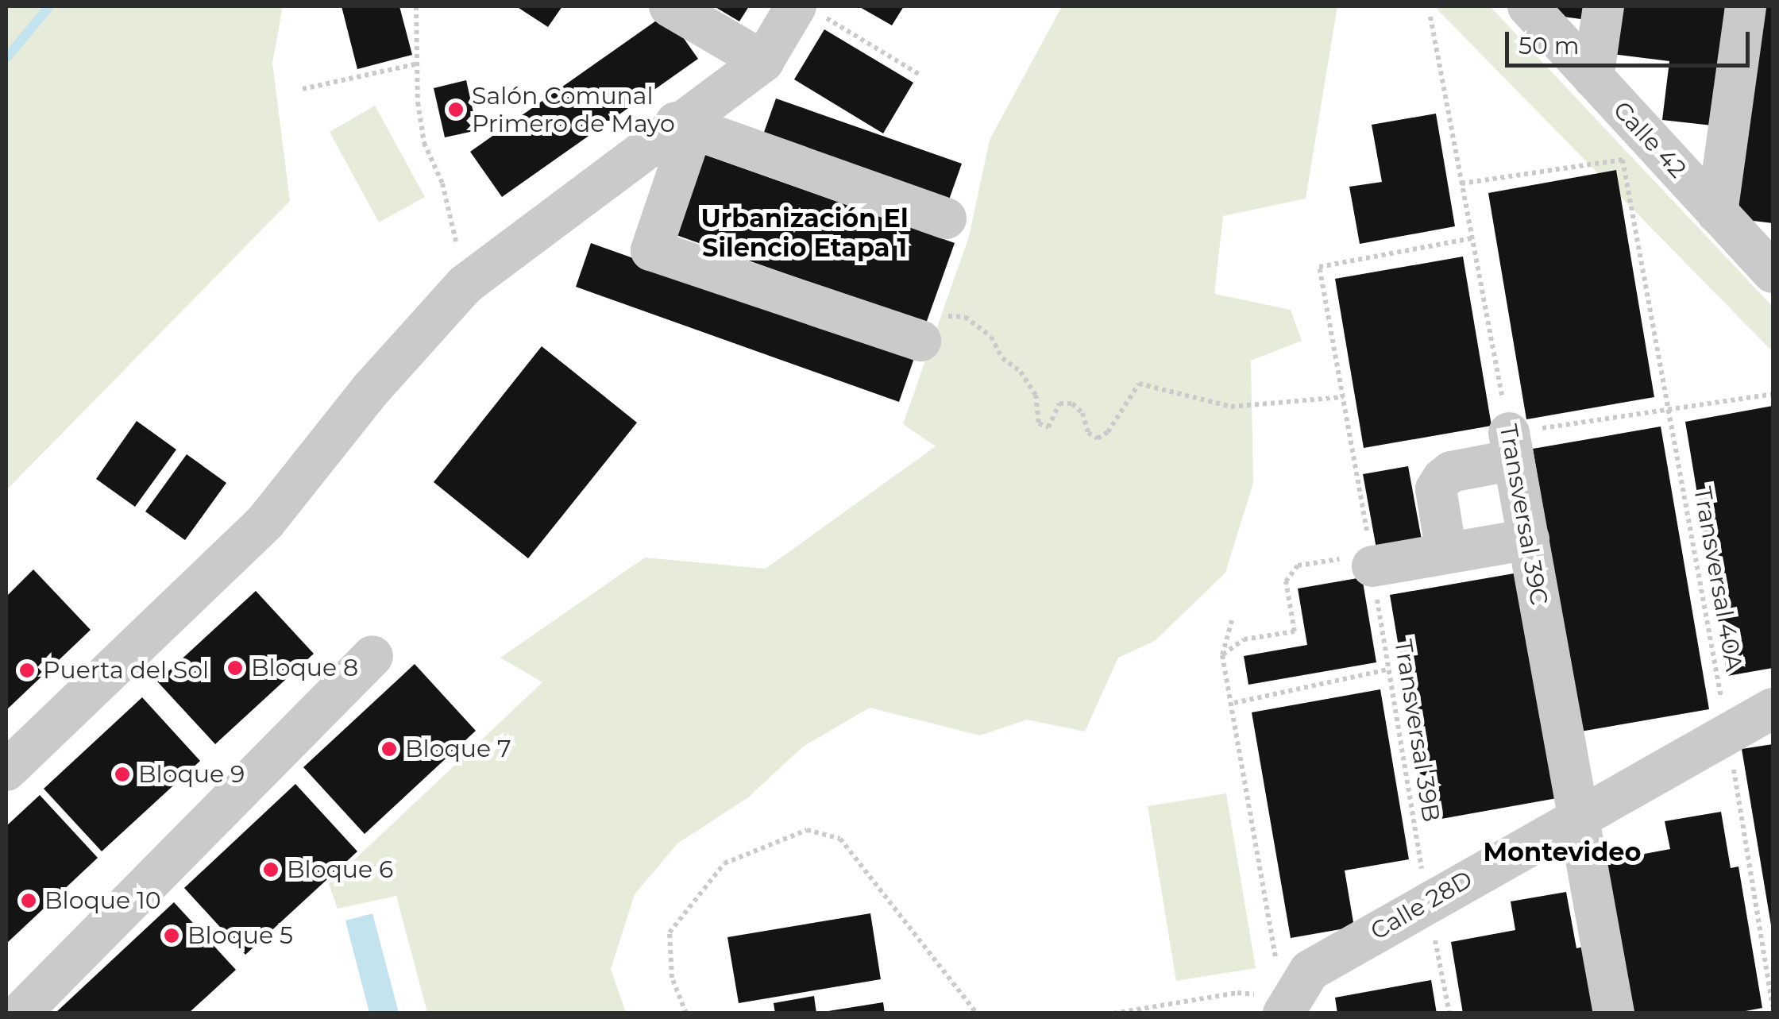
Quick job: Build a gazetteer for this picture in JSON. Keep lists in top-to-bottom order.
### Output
{
  "streets": {
    "street": ["Calle 42", "Transversal 39C", "Calle 28D"],
    "path": ["Transversal 40A", "Transversal 39B"]
  },
  "crossings": [
    ["Transversal 39C", "Transversal 40A"],
    ["Transversal 39C", "Transversal 39B"],
    ["Transversal 39C", "Calle 28D"],
    ["Transversal 40A", "Calle 28D"],
    ["Transversal 39B", "Calle 28D"]
  ],
  "districts": ["Urbanización El Silencio Etapa 1", "Montevideo"],
  "places": [
    "Salón Comunal Primero de Mayo",
    "Bloque 8",
    "Puerta del Sol",
    "Bloque 7",
    "Bloque 9",
    "Bloque 6",
    "Bloque 10",
    "Bloque 5"
  ],
  "scale_bar": "50 m"
}
